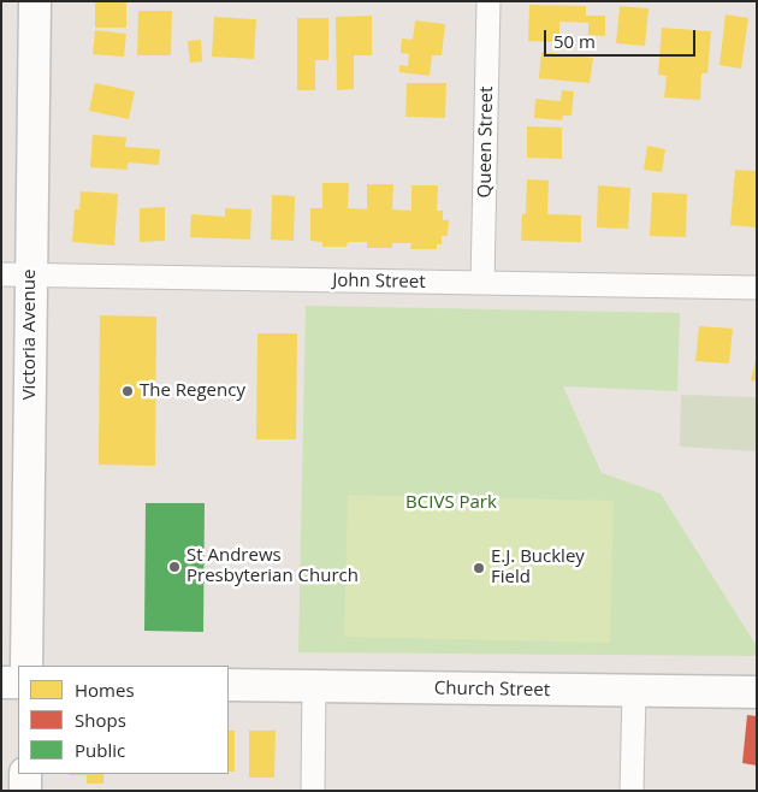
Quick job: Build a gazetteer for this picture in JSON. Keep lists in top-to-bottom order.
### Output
{
  "streets": {
    "street": [
      "Queen Street",
      "John Street",
      "Victoria Avenue",
      "Church Street"
    ]
  },
  "crossings": [
    ["Queen Street", "John Street"],
    ["John Street", "Victoria Avenue"]
  ],
  "parks": ["BCIVS Park"],
  "places": ["The Regency", "St Andrews Presbyterian Church", "E.J. Buckley Field"],
  "legend": ["Homes", "Shops", "Public"],
  "scale_bar": "50 m"
}
